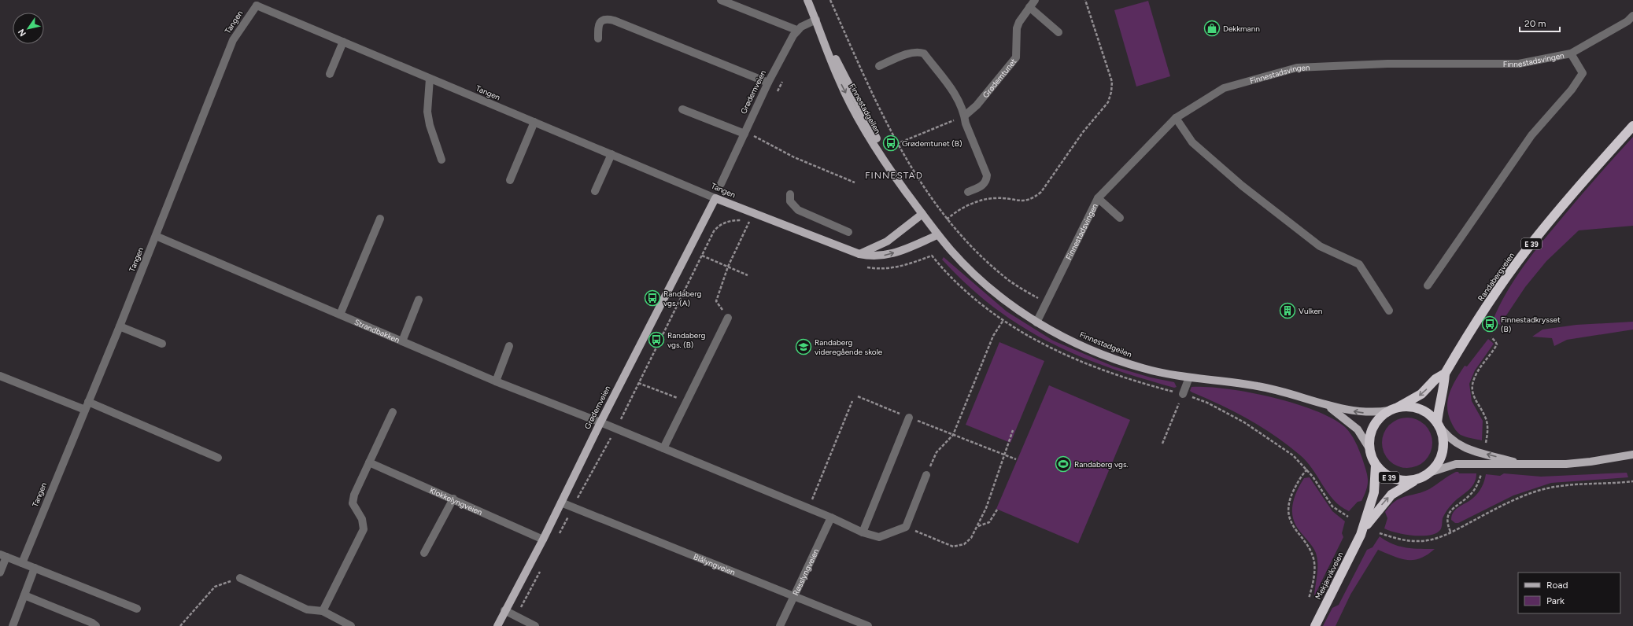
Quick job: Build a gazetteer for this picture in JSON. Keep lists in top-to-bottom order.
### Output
{
  "streets": {
    "highway": ["E 39", "Randabergveien", "Mekjarvikveien"],
    "main road": ["Tangen", "Grødemveien", "Finnestadgeilen"],
    "street": [
      "Finnestadsvingen",
      "Grødemtunet",
      "Strandbakken",
      "Klokkelyngveien",
      "Blålyngveien",
      "Røsslyngveien"
    ]
  },
  "crossings": [
    ["Tangen", "Grødemveien"],
    ["Tangen", "Strandbakken"],
    ["Finnestadsvingen", "Finnestadgeilen"],
    ["Grødemveien", "Strandbakken"],
    ["Grødemveien", "Klokkelyngveien"],
    ["Grødemveien", "Blålyngveien"],
    ["Finnestadgeilen", "E 39"],
    ["Finnestadgeilen", "Randabergveien"],
    ["Finnestadgeilen", "Mekjarvikveien"],
    ["E 39", "Randabergveien"],
    ["E 39", "Mekjarvikveien"],
    ["Randabergveien", "Mekjarvikveien"],
    ["Strandbakken", "Røsslyngveien"],
    ["Blålyngveien", "Røsslyngveien"]
  ],
  "districts": ["FINNESTAD"],
  "places": {
    "shop": ["Dekkmann"],
    "bus stop": [
      "Grødemtunet (B)",
      "Randaberg vgs. (A)",
      "Finnestadkrysset (B)",
      "Randaberg vgs. (B)"
    ],
    "building": ["Vulken"],
    "school or university": ["Randaberg videregående skole"],
    "sports": ["Randaberg vgs."]
  },
  "legend": ["Road", "Park"],
  "scale_bar": "20 m",
  "north": "bottom left"
}
